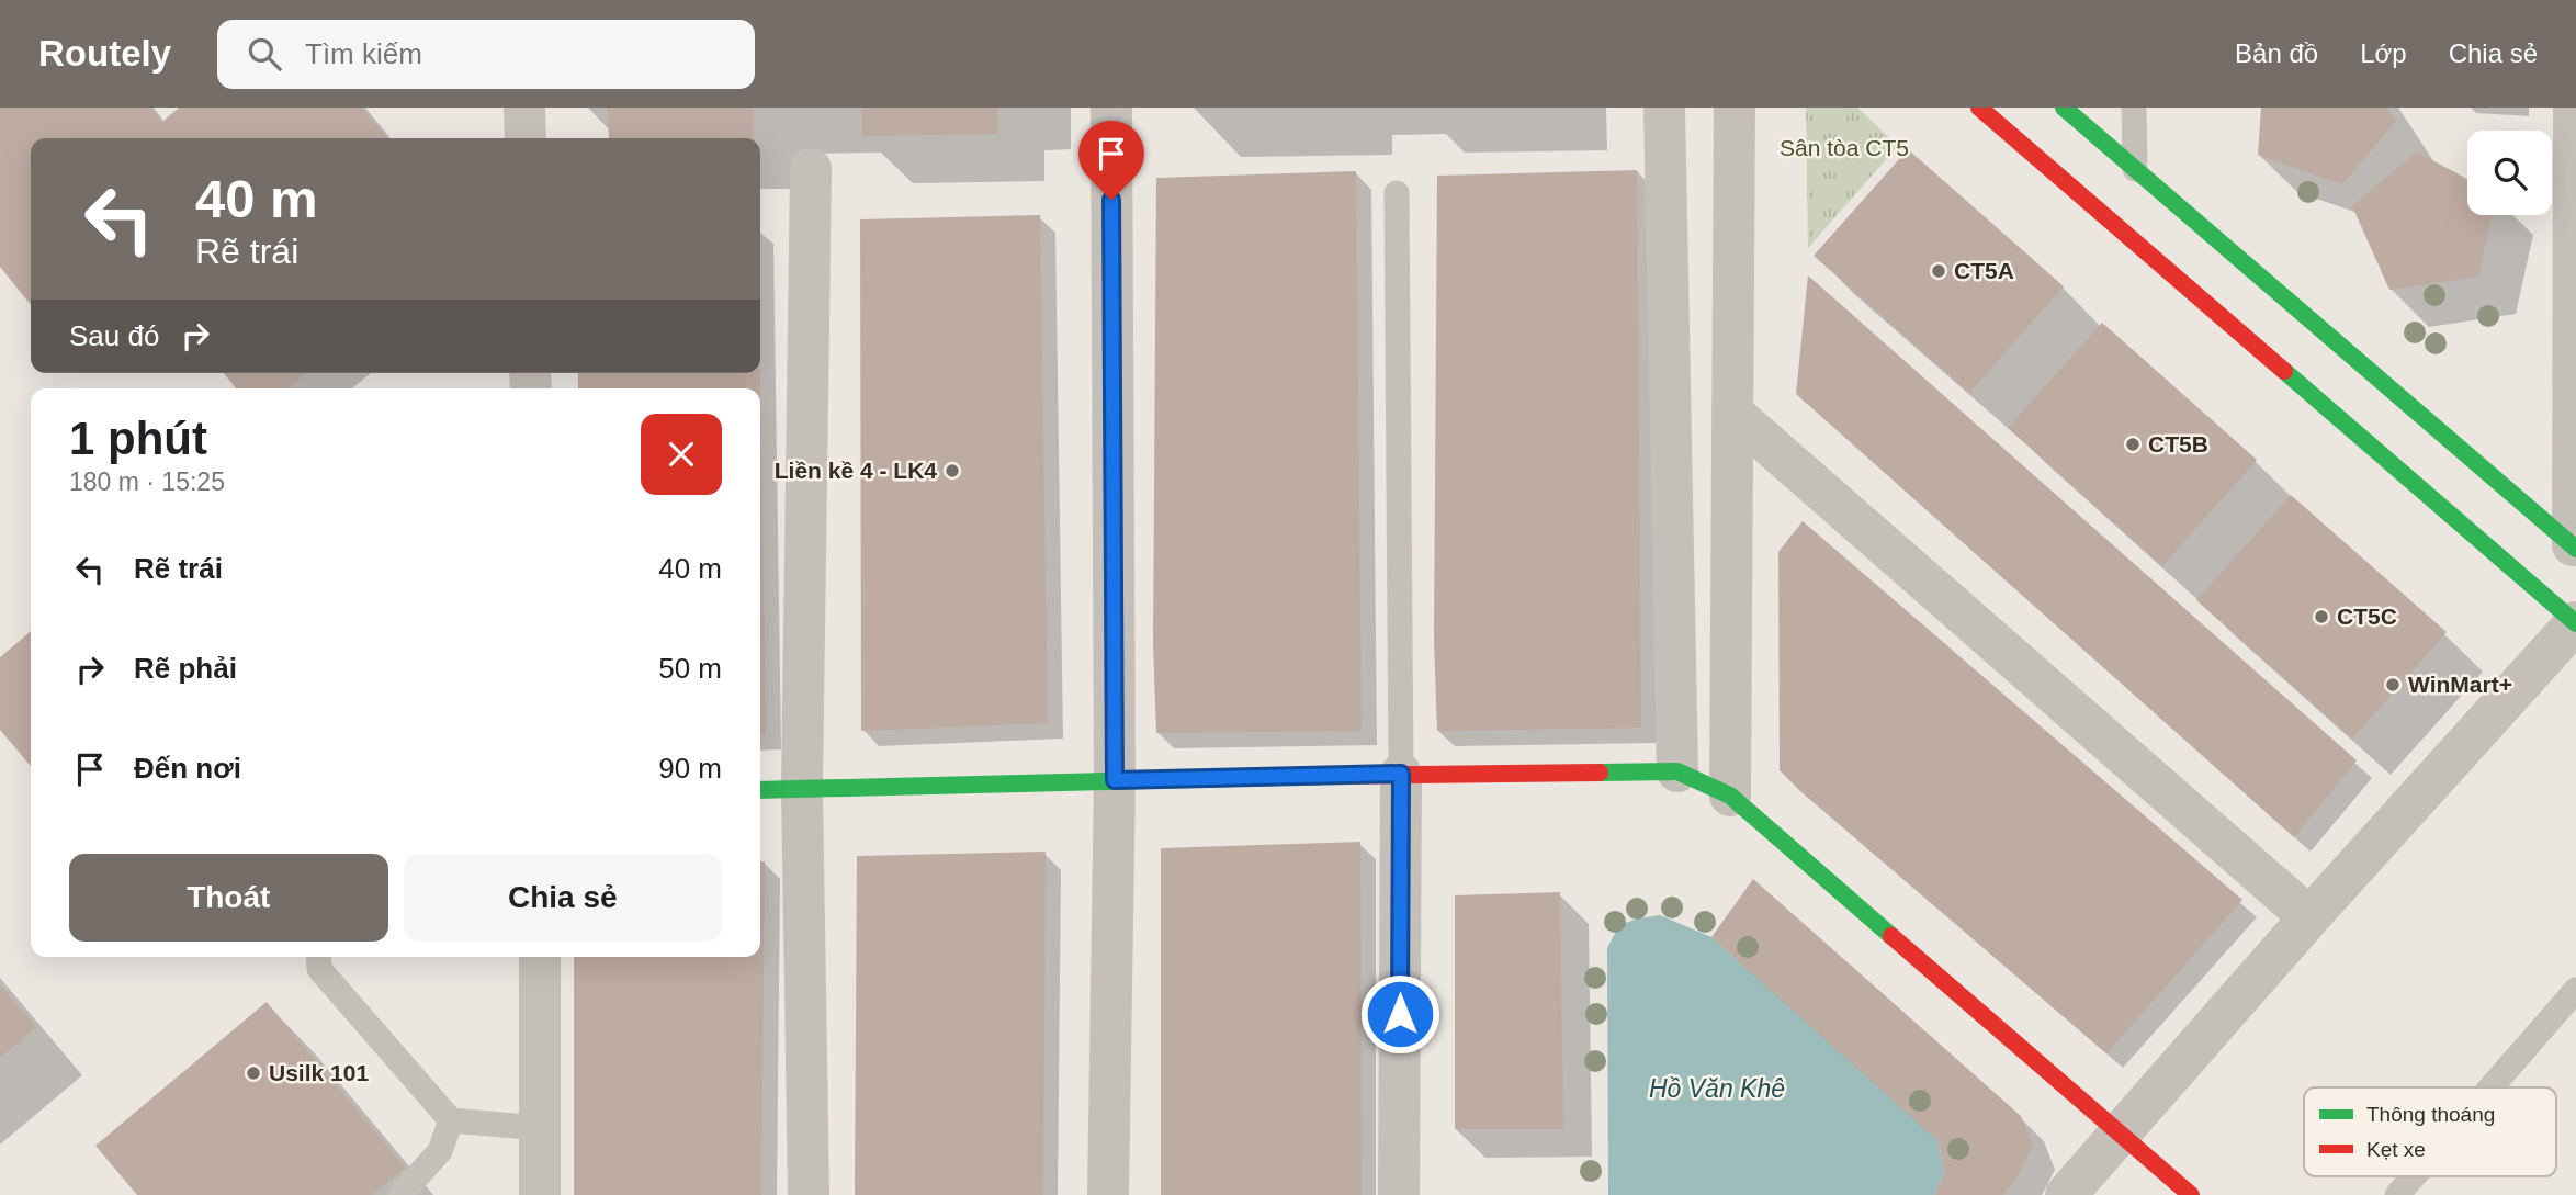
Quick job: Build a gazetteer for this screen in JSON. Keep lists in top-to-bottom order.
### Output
{
  "water": ["Hồ Văn Khê"],
  "parks": ["Sân tòa CT5"],
  "places": [
    "CT5A",
    "CT5B",
    "Liền kề 4 - LK4",
    "CT5C",
    "WinMart+",
    "Usilk 101"
  ],
  "legend": ["Thông thoáng", "Kẹt xe"],
  "page": {
    "header": "Routely",
    "search": "Tìm kiếm",
    "nav": ["Bản đồ", "Lớp", "Chia sẻ"],
    "turn": ["40 m", "Rẽ trái"],
    "then": "Sau đó",
    "heading": ["1 phút", "180 m · 15:25"],
    "list": [
      {
        "name": "Rẽ trái",
        "value": "40 m"
      },
      {
        "name": "Rẽ phải",
        "value": "50 m"
      },
      {
        "name": "Đến nơi",
        "value": "90 m"
      }
    ],
    "buttons": ["Thoát", "Chia sẻ"]
  }
}
